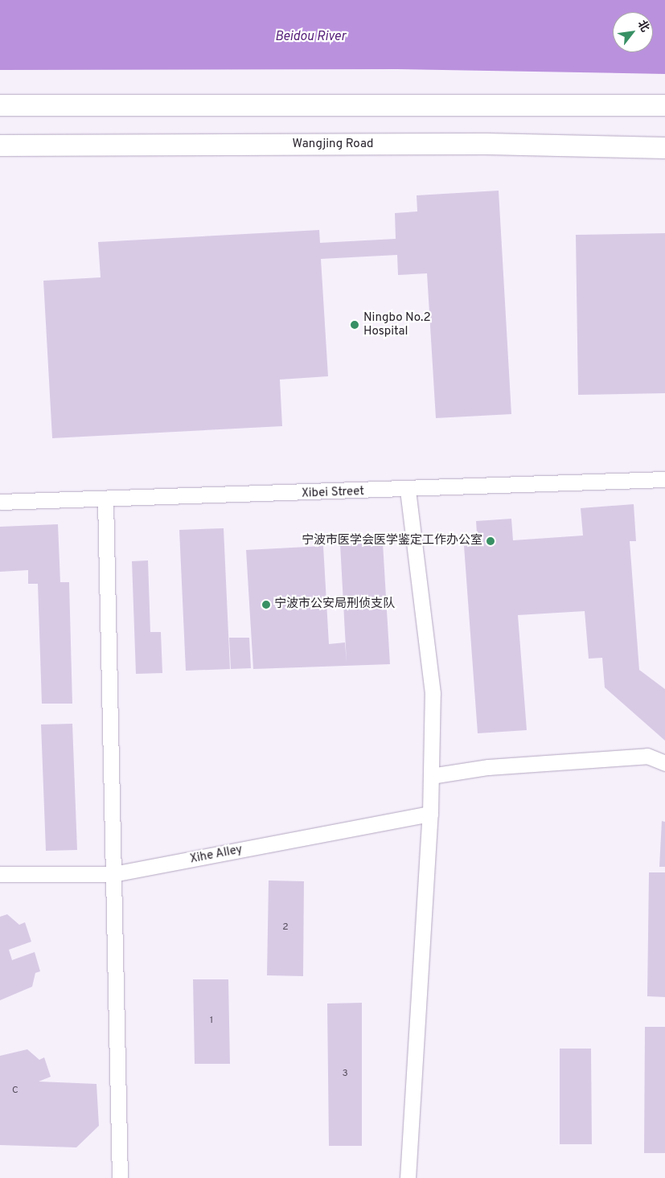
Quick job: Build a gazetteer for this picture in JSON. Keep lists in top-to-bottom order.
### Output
{
  "streets": {
    "main road": ["Wangjing Road"],
    "street": ["Xibei Street", "Xihe Alley"]
  },
  "water": ["Beidou River"],
  "places": ["Ningbo No.2 Hospital", "宁波市医学会医学鉴定工作办公室", "宁波市公安局刑侦支队"],
  "house_numbers": [
    "2",
    "1",
    "3",
    "C"
  ],
  "north": "top right"
}
